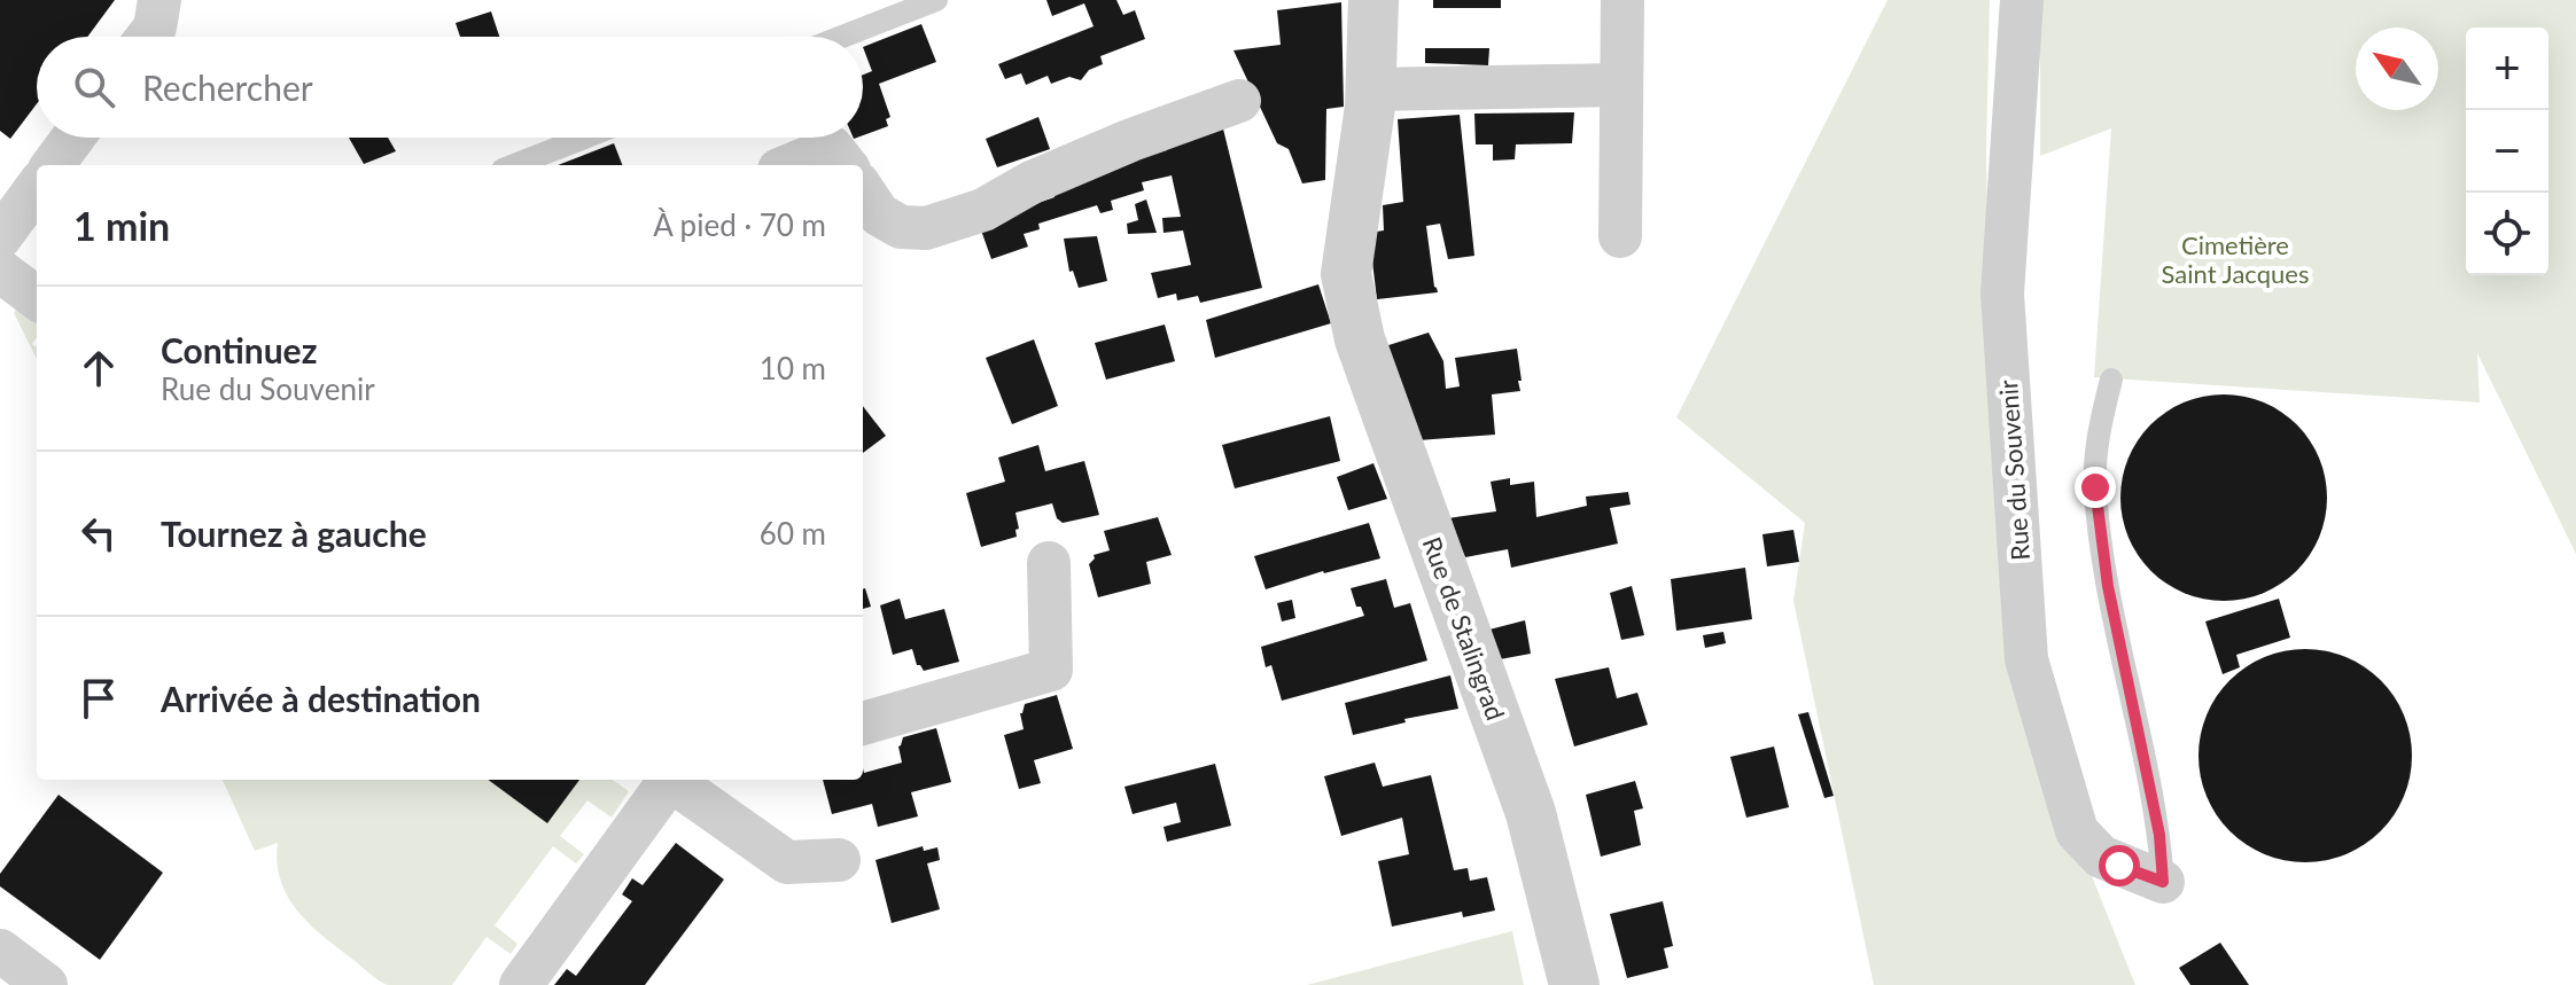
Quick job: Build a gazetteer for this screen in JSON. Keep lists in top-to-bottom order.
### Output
{
  "streets": {
    "street": ["Rue du Souvenir", "Rue de Stalingrad"]
  },
  "parks": ["Cimetière Saint Jacques"],
  "north": "top left",
  "page": {
    "map_buttons": ["+", "−"],
    "search": "Rechercher",
    "heading": ["1 min", "À pied · 70 m"],
    "list": [
      ["Continuez", "Rue du Souvenir", "10 m"],
      ["Tournez à gauche", "60 m"],
      "Arrivée à destination"
    ]
  }
}
